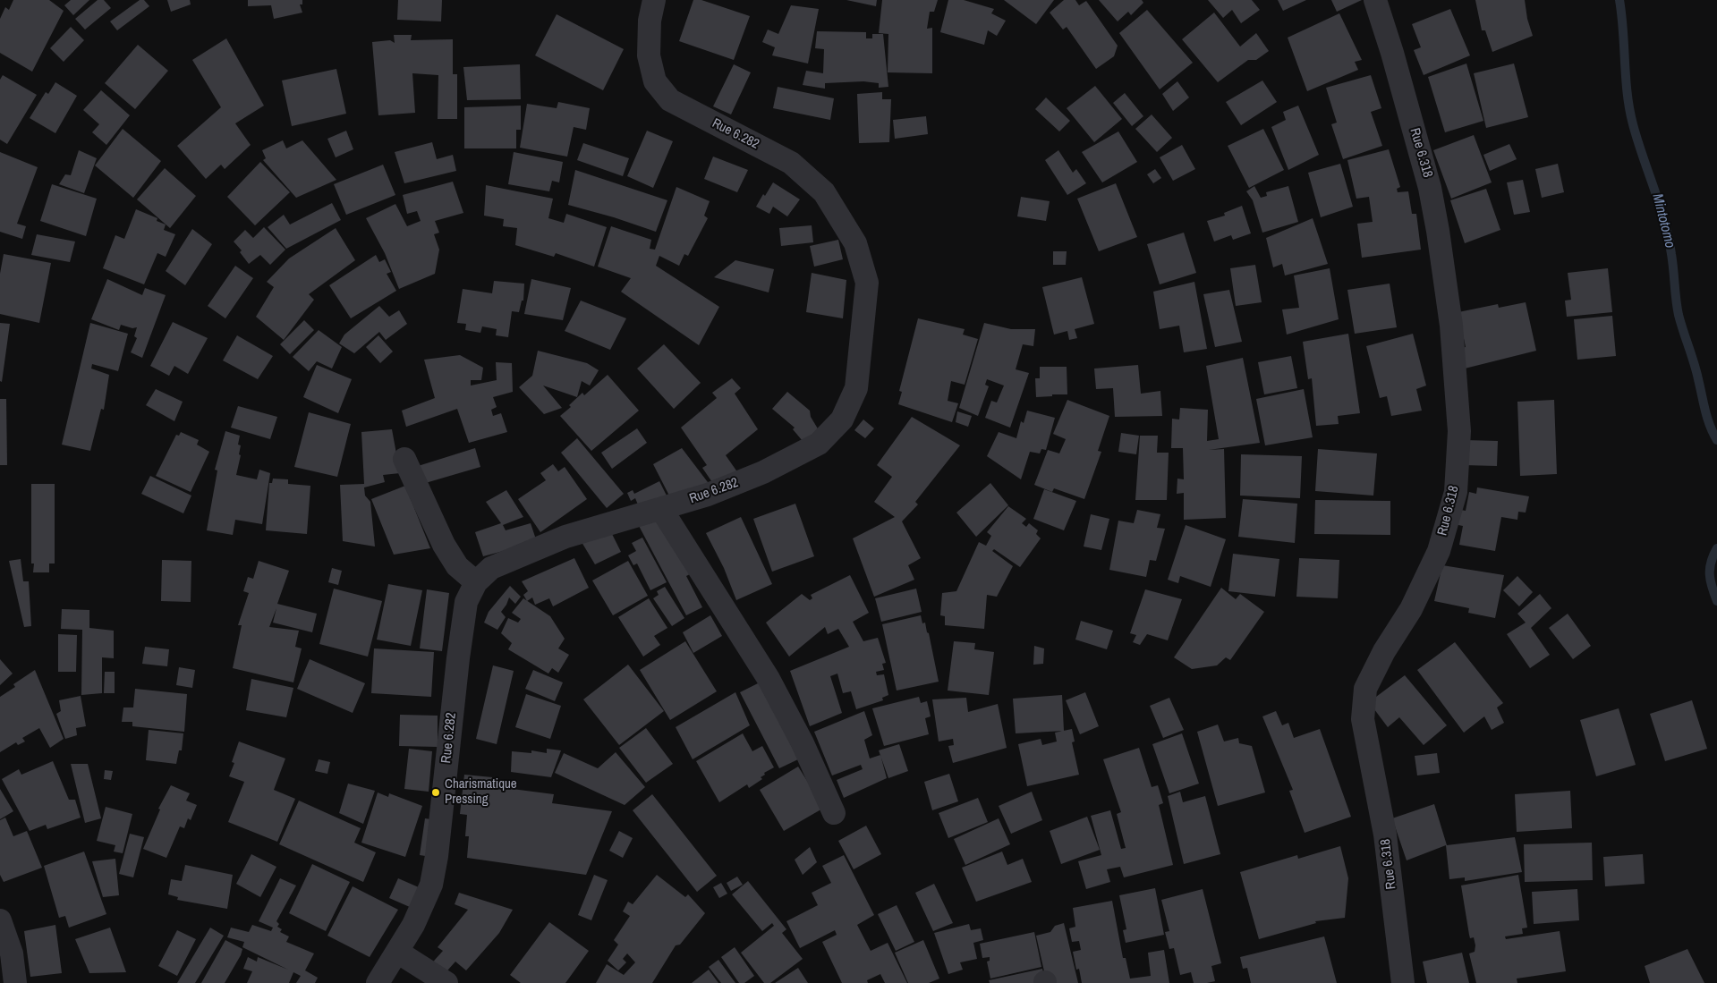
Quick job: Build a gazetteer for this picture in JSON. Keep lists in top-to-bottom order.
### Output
{
  "streets": {
    "street": ["Rue 6.282", "Rue 6.318"]
  },
  "water": ["Mintotomo"],
  "places": ["Charismatique Pressing"]
}
